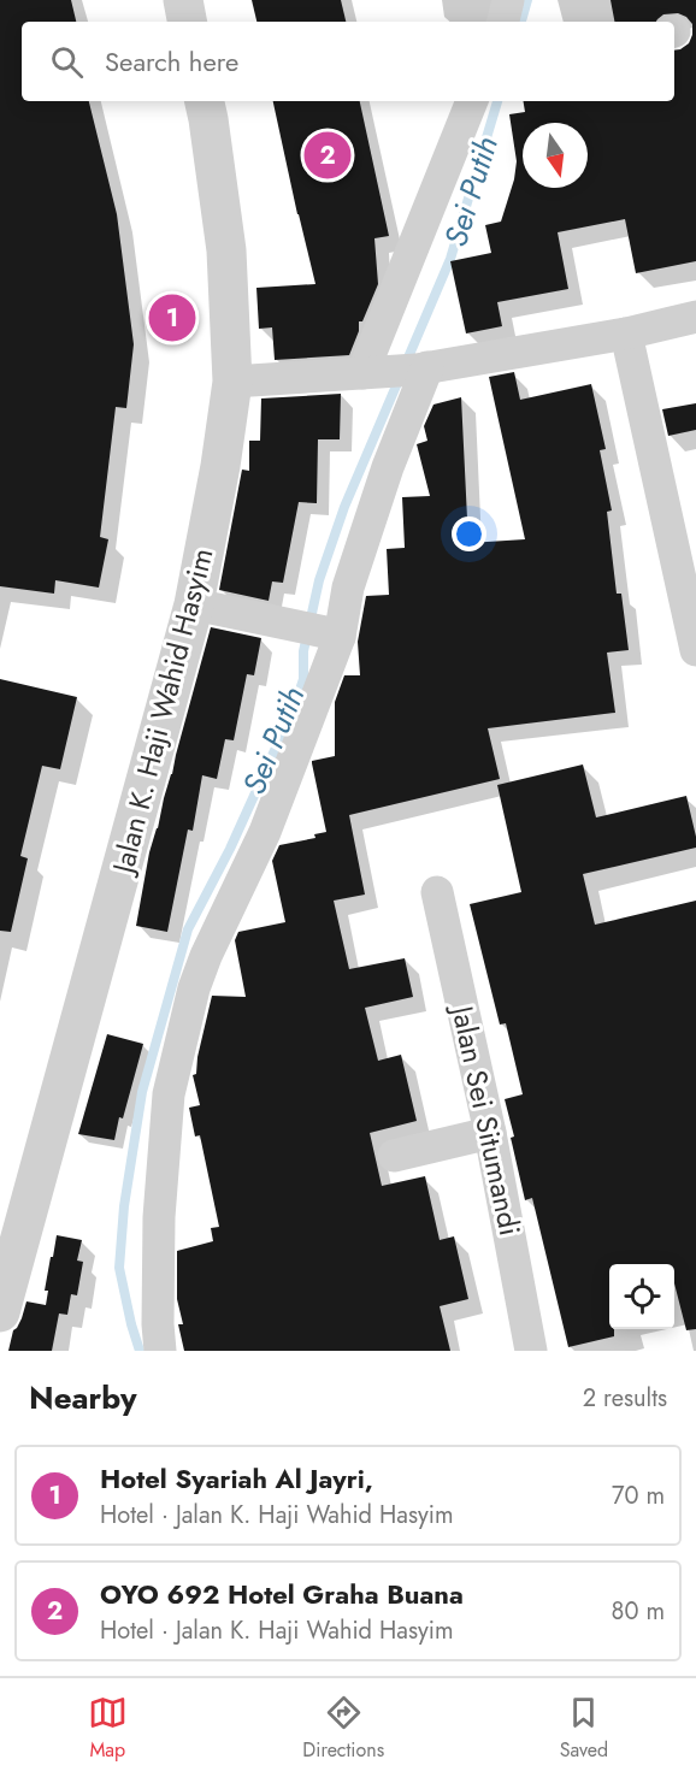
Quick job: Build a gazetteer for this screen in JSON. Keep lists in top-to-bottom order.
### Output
{
  "streets": {
    "street": ["Jalan K. Haji Wahid Hasyim", "Jalan Sei Situmandi"]
  },
  "water": ["Sei Putih"],
  "north": "bottom",
  "page": {
    "search": "Search here",
    "pins": ["2", "1"],
    "heading": ["Nearby", "2 results"],
    "list": [
      {
        "mark": "1",
        "name": "Hotel Syariah Al Jayri,",
        "note": "Hotel · Jalan K. Haji Wahid Hasyim",
        "value": "70 m"
      },
      {
        "mark": "2",
        "name": "OYO 692 Hotel Graha Buana",
        "note": "Hotel · Jalan K. Haji Wahid Hasyim",
        "value": "80 m"
      }
    ],
    "nav": ["Map", "Directions", "Saved"]
  }
}
